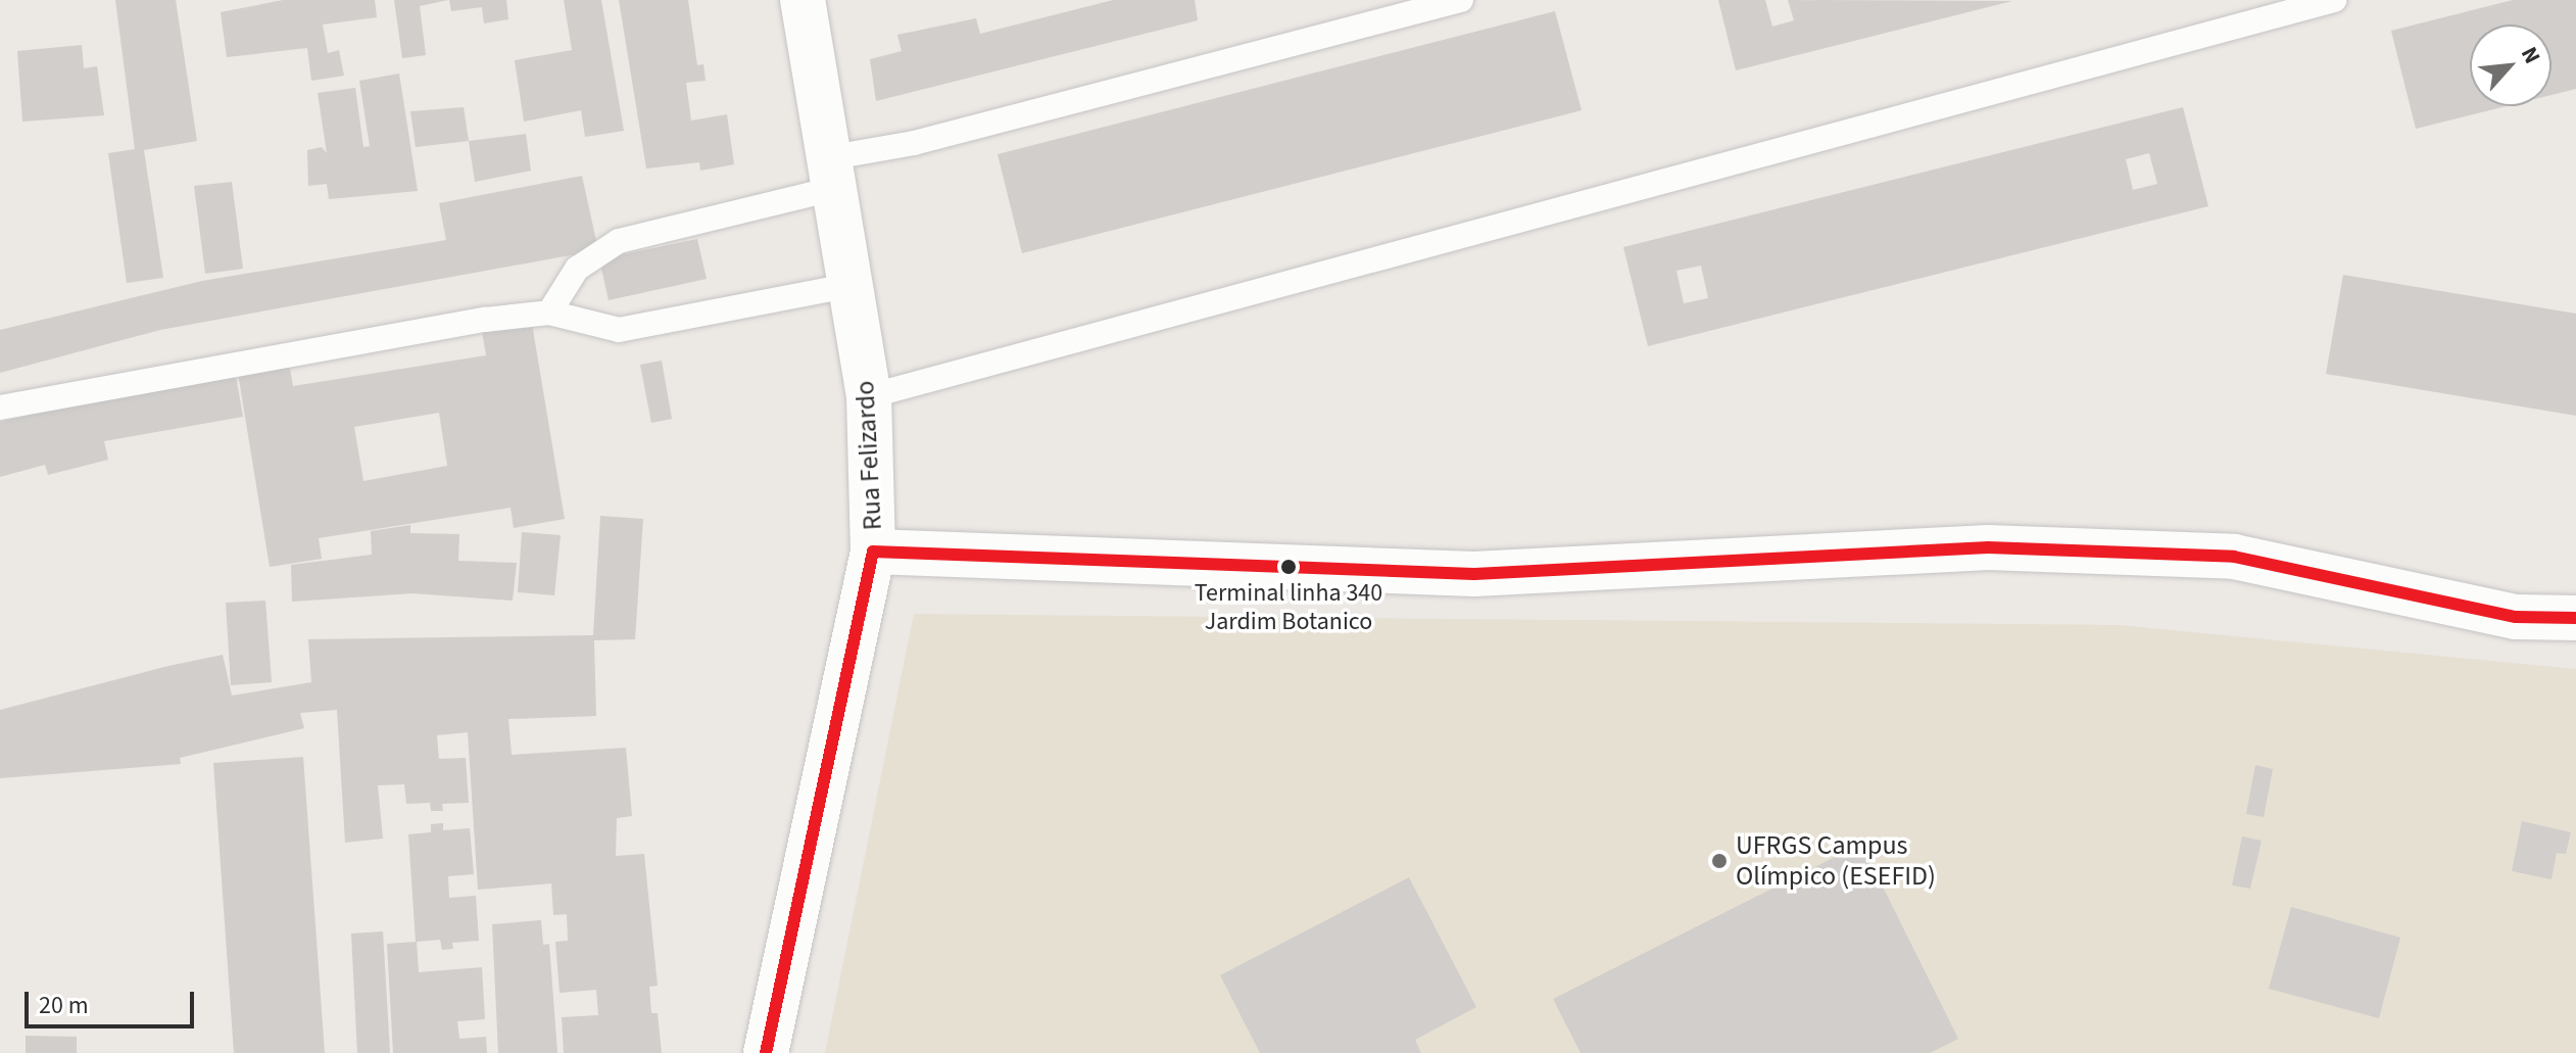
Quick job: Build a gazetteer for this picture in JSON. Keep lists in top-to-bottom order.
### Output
{
  "streets": {
    "street": ["Rua Felizardo"]
  },
  "places": ["Terminal linha 340 Jardim Botanico", "UFRGS Campus Olímpico (ESEFID)"],
  "scale_bar": "20 m",
  "north": "top right"
}
